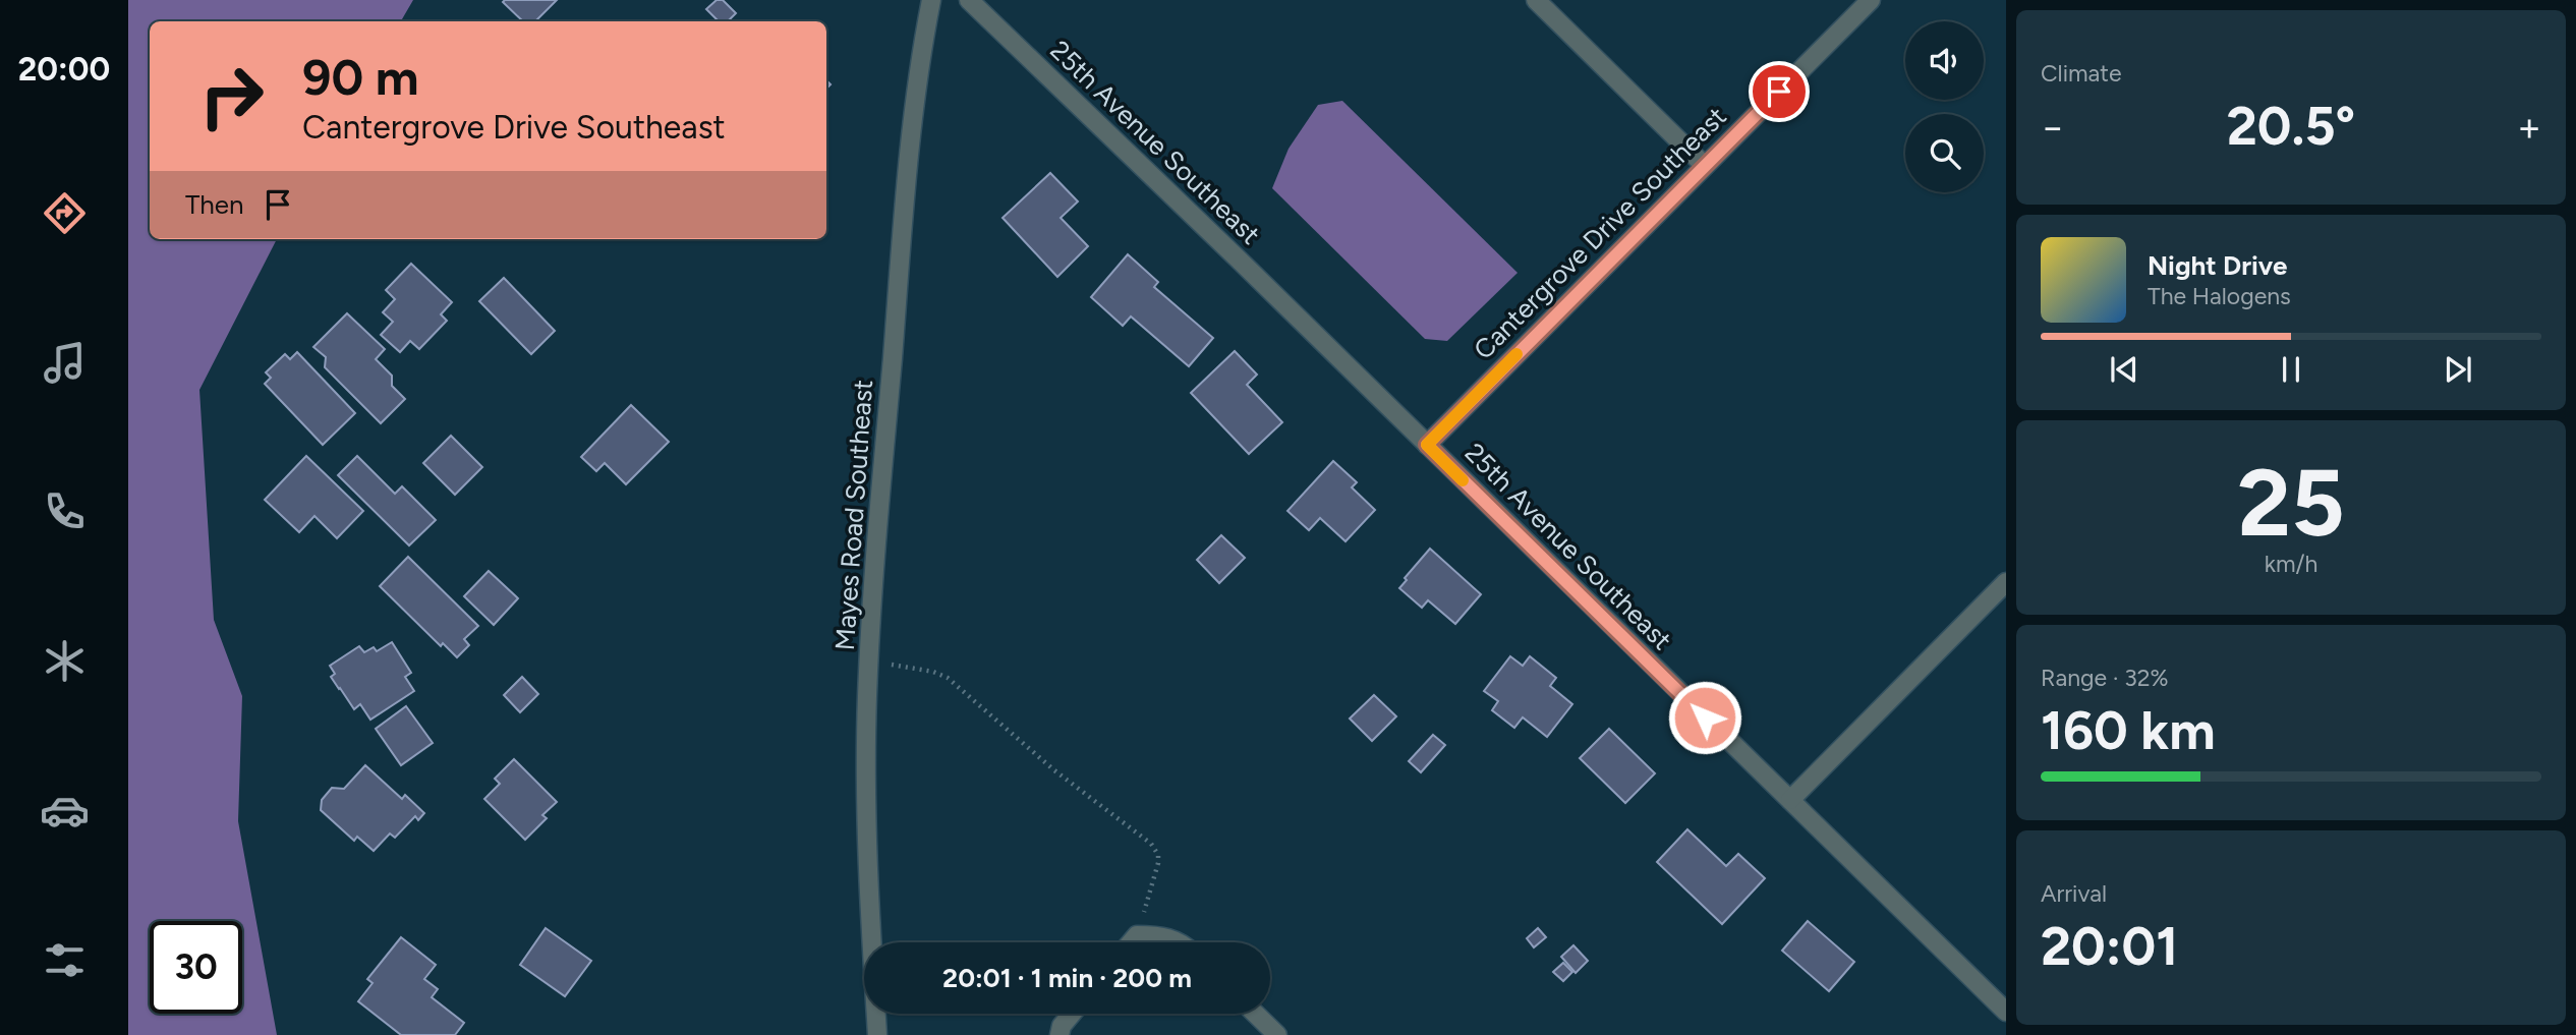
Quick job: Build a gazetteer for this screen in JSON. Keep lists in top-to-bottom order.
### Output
{
  "streets": {
    "street": ["25th Avenue Southeast", "Cantergrove Drive Southeast", "Mayes Road Southeast"]
  },
  "crossings": [
    ["25th Avenue Southeast", "Cantergrove Drive Southeast"]
  ],
  "page": {
    "tabs": "20:00",
    "tile": [
      "Climate",
      ["25", "km/h"],
      ["Range · 32%", "160 km"],
      ["Arrival", "20:01"]
    ],
    "turn": ["90 m", "Cantergrove Drive Southeast"],
    "heat": ["−", "20.5°", "+"],
    "then": "Then",
    "song": ["Night Drive", "The Halogens"],
    "limit": "30",
    "trip": "20:01 · 1 min · 200 m"
  }
}
